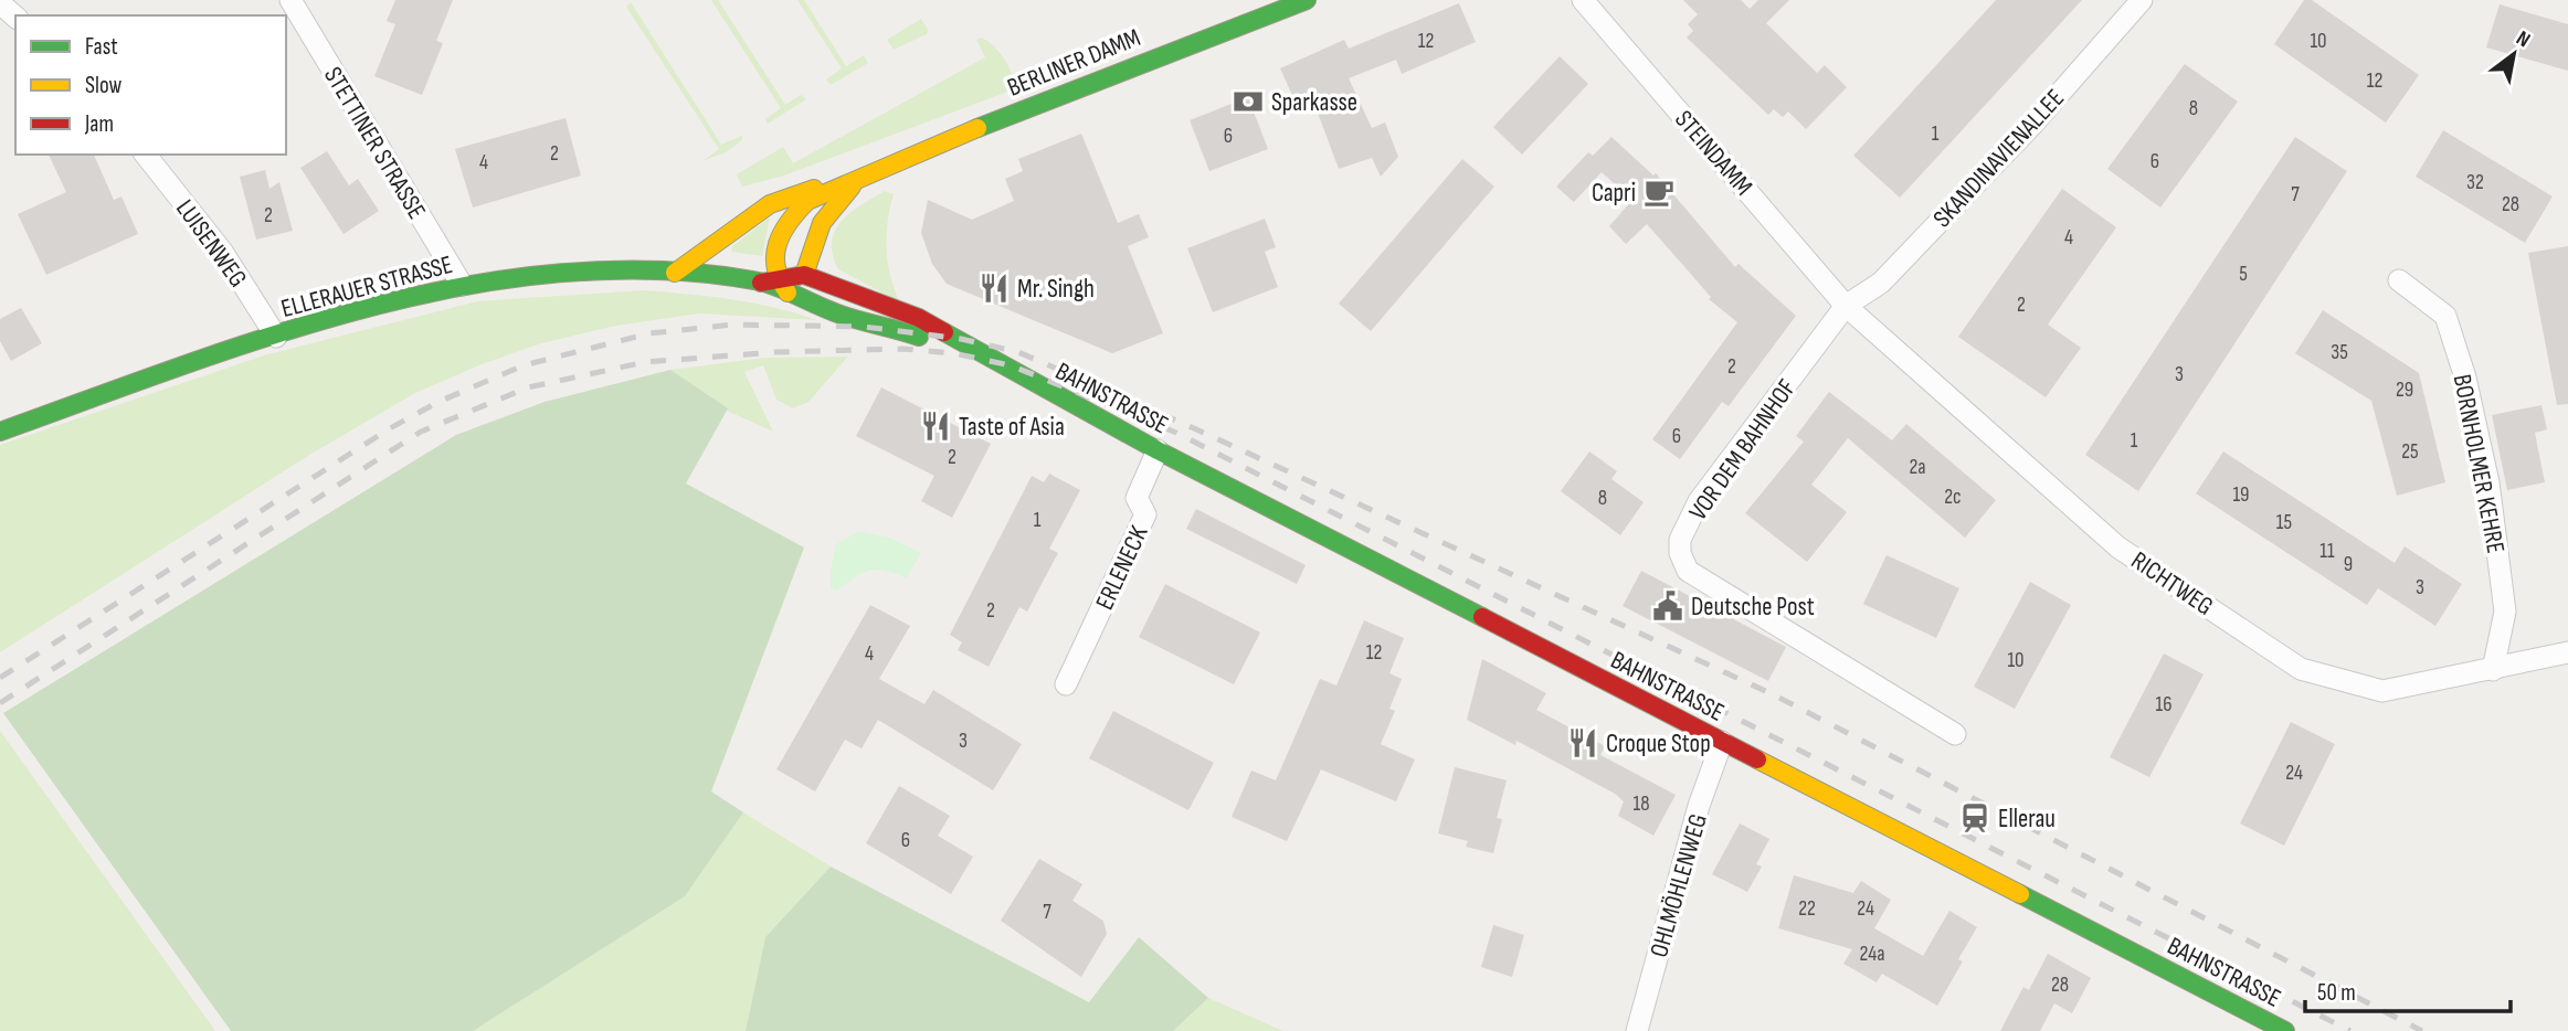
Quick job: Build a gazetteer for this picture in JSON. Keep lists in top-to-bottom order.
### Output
{
  "streets": {
    "main road": ["BERLINER DAMM", "ELLERAUER STRASSE", "BAHNSTRASSE"],
    "street": [
      "STETTINER STRASSE",
      "STEINDAMM",
      "SKANDINAVIENALLEE",
      "LUISENWEG",
      "VOR DEM BAHNHOF",
      "BORNHOLMER KEHRE",
      "ERLENECK",
      "RICHTWEG",
      "OHLMÖHLENWEG"
    ]
  },
  "crossings": [
    ["BERLINER DAMM", "ELLERAUER STRASSE"],
    ["BERLINER DAMM", "BAHNSTRASSE"],
    ["STETTINER STRASSE", "ELLERAUER STRASSE"],
    ["STEINDAMM", "SKANDINAVIENALLEE"],
    ["STEINDAMM", "VOR DEM BAHNHOF"],
    ["STEINDAMM", "RICHTWEG"],
    ["SKANDINAVIENALLEE", "VOR DEM BAHNHOF"],
    ["SKANDINAVIENALLEE", "RICHTWEG"],
    ["LUISENWEG", "ELLERAUER STRASSE"],
    ["ELLERAUER STRASSE", "BAHNSTRASSE"],
    ["BAHNSTRASSE", "ERLENECK"],
    ["BAHNSTRASSE", "OHLMÖHLENWEG"],
    ["VOR DEM BAHNHOF", "RICHTWEG"],
    ["BORNHOLMER KEHRE", "RICHTWEG"]
  ],
  "places": {
    "bank": ["Sparkasse"],
    "cafe": ["Capri"],
    "restaurant": ["Mr. Singh", "Taste of Asia", "Croque Stop"],
    "public building": ["Deutsche Post"],
    "station": ["Ellerau"]
  },
  "house_numbers": [
    "12",
    "10",
    "12",
    "8",
    "1",
    "6",
    "2",
    "6",
    "4",
    "32",
    "7",
    "28",
    "2",
    "4",
    "5",
    "2",
    "35",
    "2",
    "3",
    "29",
    "6",
    "1",
    "25",
    "2",
    "2a",
    "19",
    "2c",
    "8",
    "1",
    "15",
    "11",
    "9",
    "3",
    "2",
    "12",
    "4",
    "10",
    "16",
    "3",
    "24",
    "18",
    "6",
    "22",
    "24",
    "7",
    "24a",
    "28"
  ],
  "legend": ["Fast", "Slow", "Jam"],
  "scale_bar": "50 m",
  "north": "top right"
}
